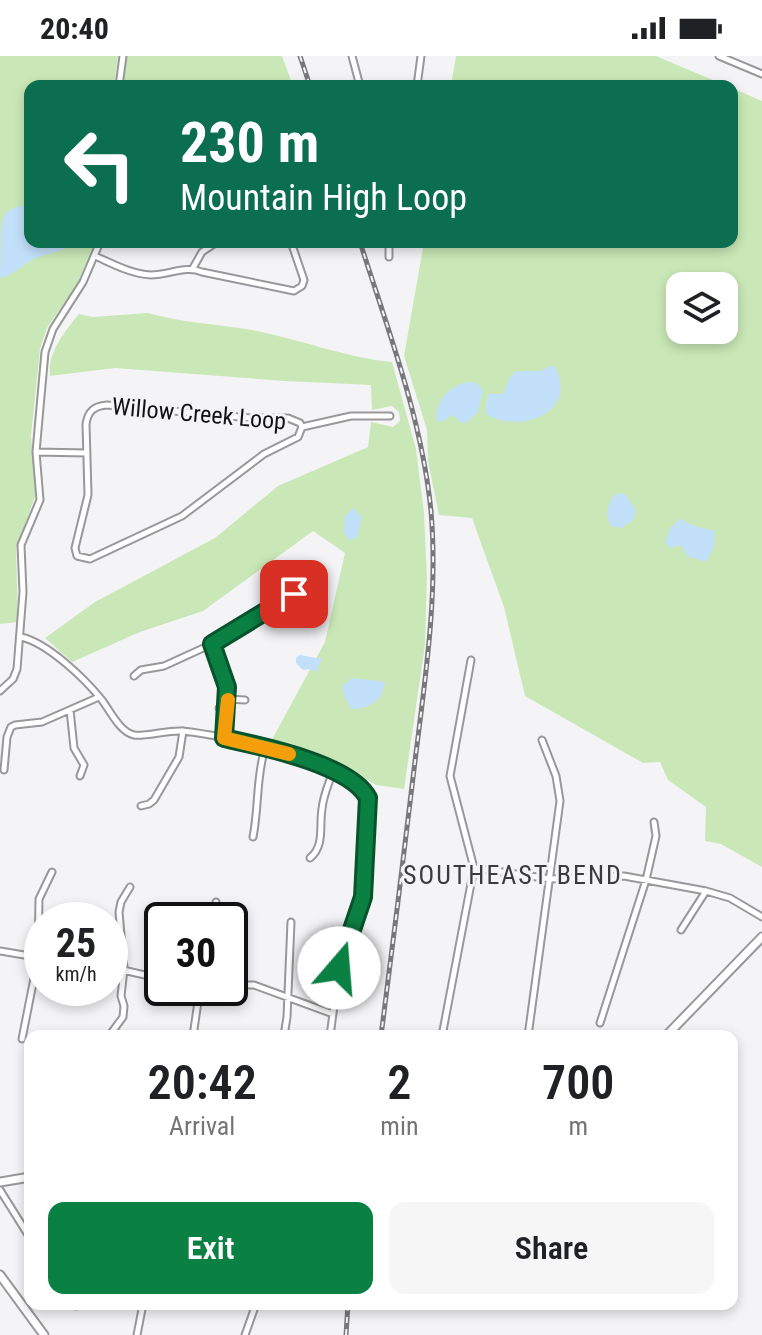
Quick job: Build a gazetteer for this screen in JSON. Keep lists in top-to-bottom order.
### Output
{
  "streets": {
    "street": ["Willow Creek Loop"]
  },
  "districts": ["SOUTHEAST BEND"],
  "page": {
    "status": "20:40",
    "turn": ["230 m", "Mountain High Loop"],
    "speed": "25 km/h",
    "limit": "30",
    "eta": [
      "20:42",
      "Arrival",
      "2",
      "min",
      "700",
      "m"
    ],
    "buttons": ["Exit", "Share"]
  }
}
